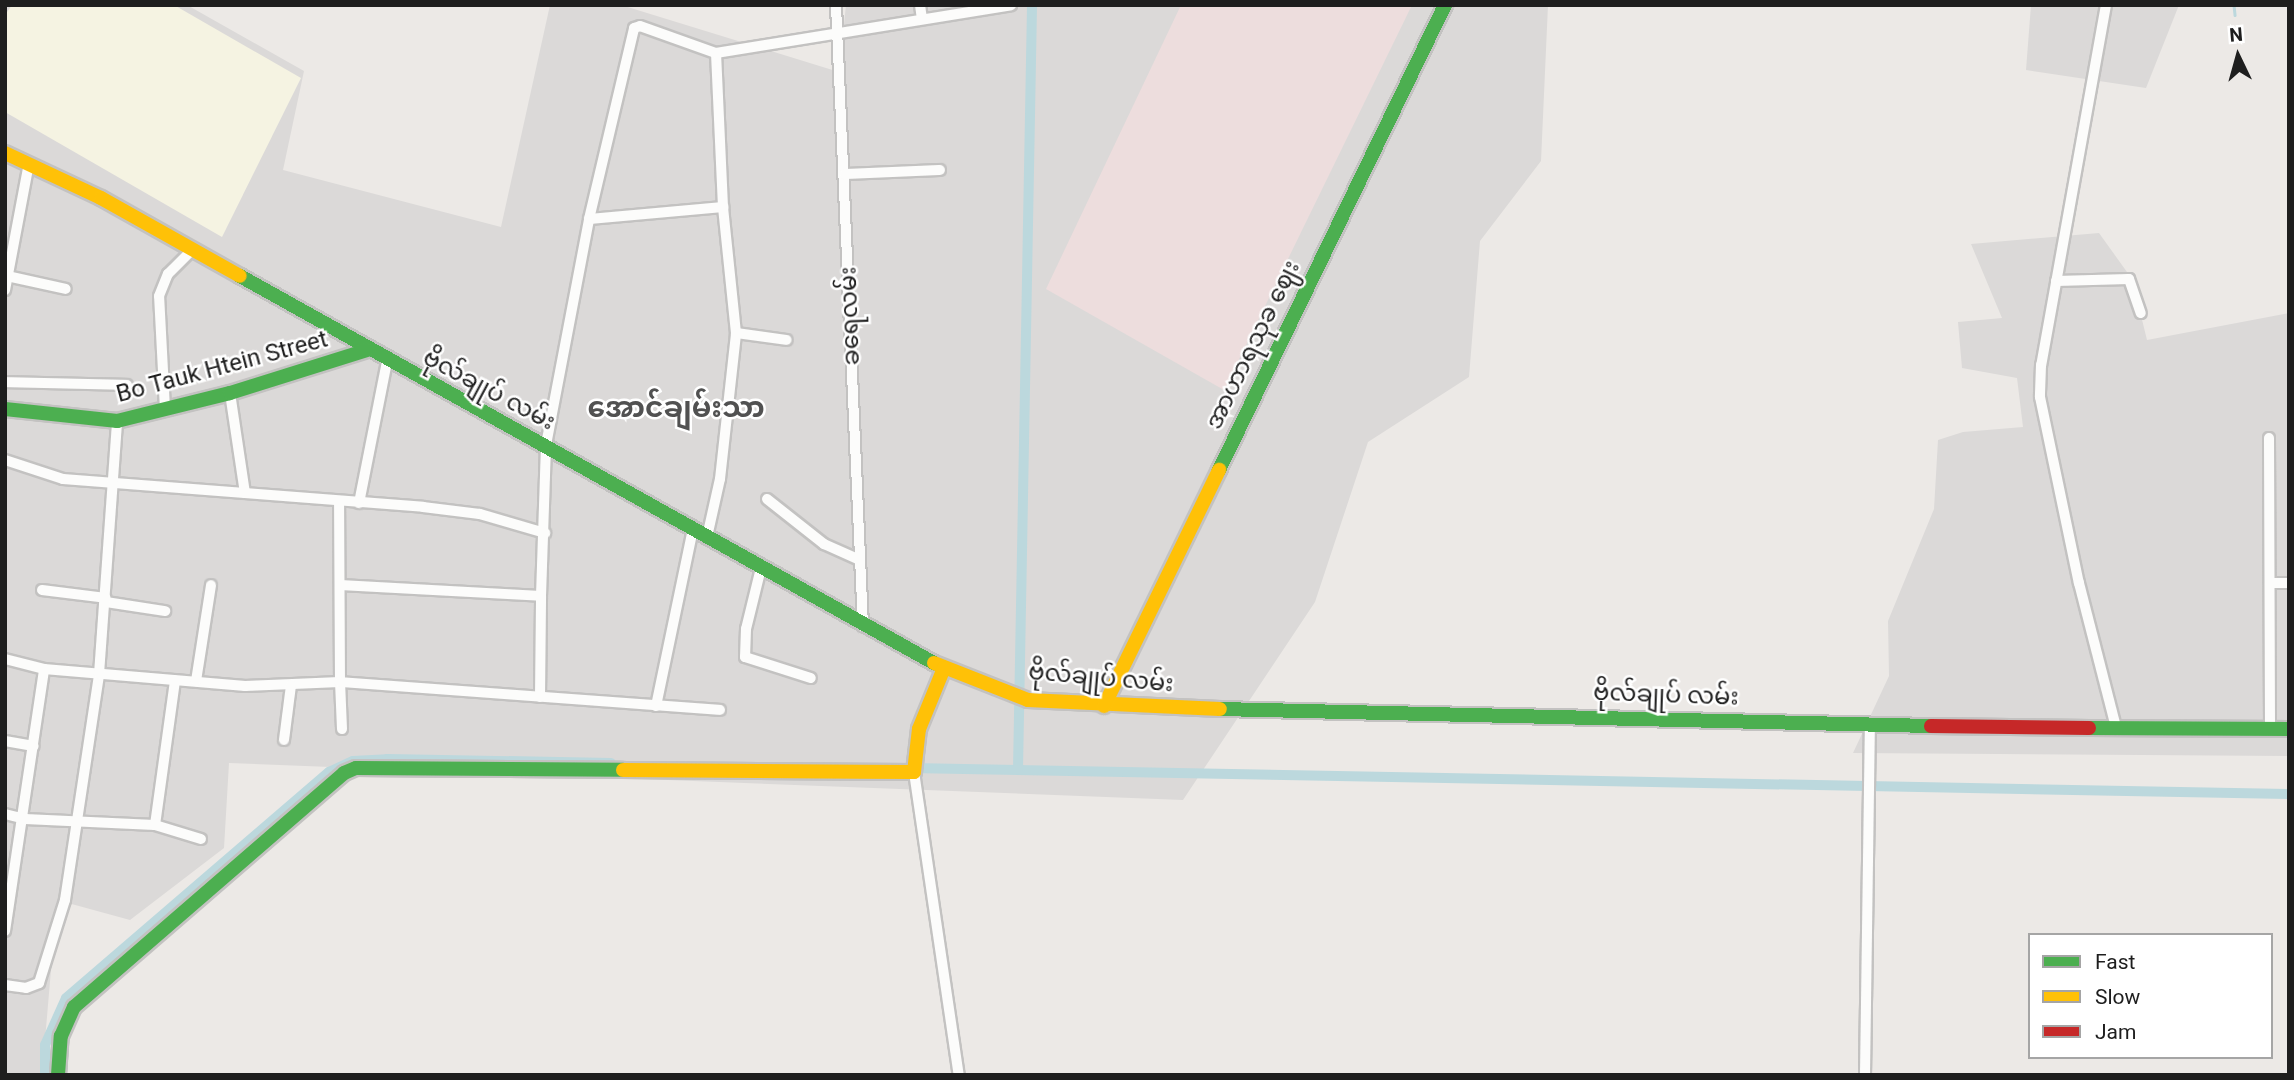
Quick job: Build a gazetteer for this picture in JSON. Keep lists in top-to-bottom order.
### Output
{
  "streets": {
    "main road": ["အာဟာရသုခ ဈေး", "Bo Tauk Htein Street", "ဗိုလ်ချုပ် လမ်း"],
    "street": ["ခရေလမ်း"]
  },
  "crossings": [
    ["ခရေလမ်း", "ဗိုလ်ချုပ် လမ်း"],
    ["အာဟာရသုခ ဈေး", "ဗိုလ်ချုပ် လမ်း"],
    ["Bo Tauk Htein Street", "ဗိုလ်ချုပ် လမ်း"]
  ],
  "districts": ["အောင်ချမ်းသာ"],
  "legend": ["Fast", "Slow", "Jam"],
  "north": "top"
}
